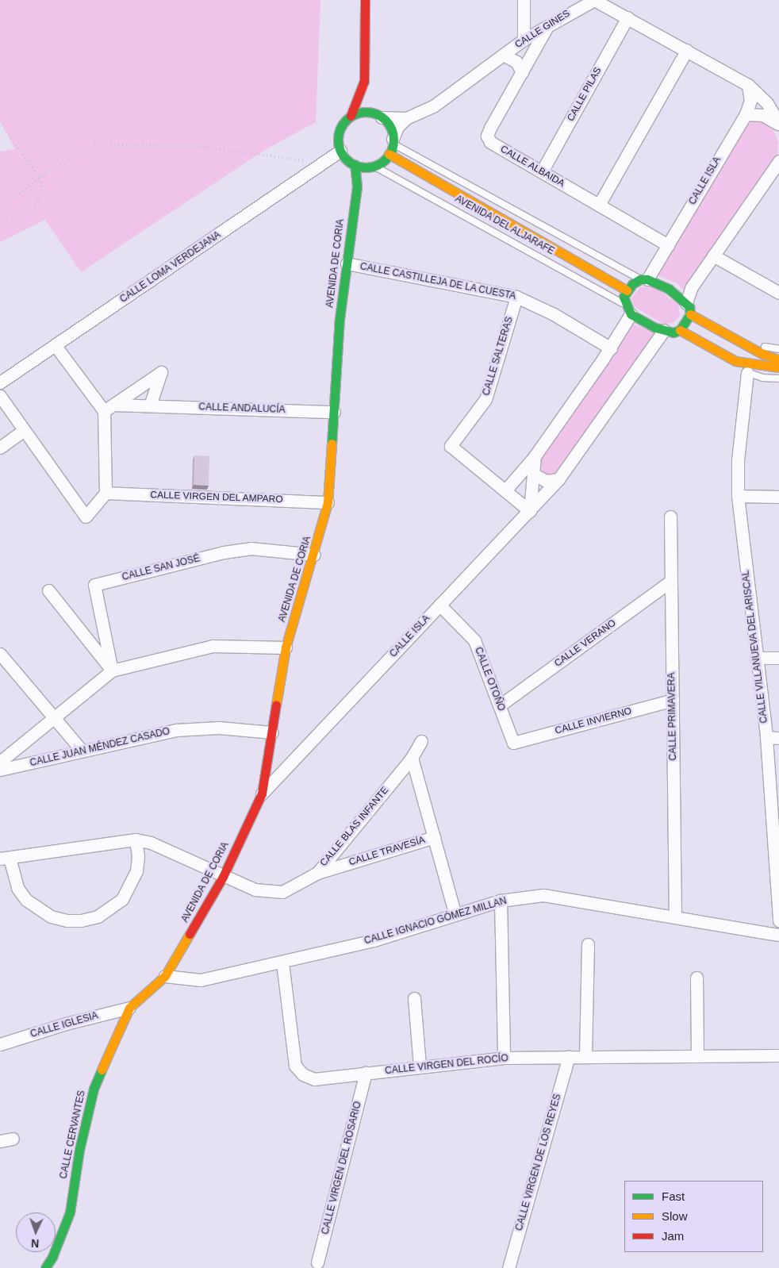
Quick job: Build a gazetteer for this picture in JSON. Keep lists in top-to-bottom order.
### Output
{
  "streets": {
    "main road": ["AVENIDA DEL ALJARAFE", "AVENIDA DE CORIA", "CALLE CERVANTES"],
    "street": [
      "CALLE GINES",
      "CALLE PILAS",
      "CALLE ALBAIDA",
      "CALLE ISLA",
      "CALLE LOMA VERDEJANA",
      "CALLE CASTILLEJA DE LA CUESTA",
      "CALLE SALTERAS",
      "CALLE ANDALUCÍA",
      "CALLE VIRGEN DEL AMPARO",
      "CALLE SAN JOSÉ",
      "CALLE VERANO",
      "CALLE VILLANUEVA DEL ARISCAL",
      "CALLE OTOÑO",
      "CALLE PRIMAVERA",
      "CALLE INVIERNO",
      "CALLE JUAN MÉNDEZ CASADO",
      "CALLE BLAS INFANTE",
      "CALLE TRAVESÍA",
      "CALLE IGNACIO GÓMEZ MILLAN",
      "CALLE IGLESIA",
      "CALLE VIRGEN DEL ROCÍO",
      "CALLE VIRGEN DE LOS REYES",
      "CALLE VIRGEN DEL ROSARIO"
    ]
  },
  "crossings": [
    ["CALLE GINES", "CALLE PILAS"],
    ["CALLE GINES", "CALLE ALBAIDA"],
    ["CALLE GINES", "CALLE ISLA"],
    ["CALLE PILAS", "CALLE ALBAIDA"],
    ["CALLE ALBAIDA", "CALLE ISLA"],
    ["CALLE ISLA", "AVENIDA DEL ALJARAFE"],
    ["CALLE ISLA", "AVENIDA DE CORIA"],
    ["CALLE ISLA", "CALLE SALTERAS"],
    ["CALLE ISLA", "CALLE OTOÑO"],
    ["AVENIDA DEL ALJARAFE", "AVENIDA DE CORIA"],
    ["AVENIDA DEL ALJARAFE", "CALLE LOMA VERDEJANA"],
    ["AVENIDA DEL ALJARAFE", "CALLE VILLANUEVA DEL ARISCAL"],
    ["AVENIDA DE CORIA", "CALLE LOMA VERDEJANA"],
    ["AVENIDA DE CORIA", "CALLE CASTILLEJA DE LA CUESTA"],
    ["AVENIDA DE CORIA", "CALLE ANDALUCÍA"],
    ["AVENIDA DE CORIA", "CALLE VIRGEN DEL AMPARO"],
    ["AVENIDA DE CORIA", "CALLE SAN JOSÉ"],
    ["AVENIDA DE CORIA", "CALLE JUAN MÉNDEZ CASADO"],
    ["AVENIDA DE CORIA", "CALLE BLAS INFANTE"],
    ["AVENIDA DE CORIA", "CALLE IGNACIO GÓMEZ MILLAN"],
    ["AVENIDA DE CORIA", "CALLE CERVANTES"],
    ["CALLE CASTILLEJA DE LA CUESTA", "CALLE SALTERAS"],
    ["CALLE VERANO", "CALLE OTOÑO"],
    ["CALLE VERANO", "CALLE PRIMAVERA"],
    ["CALLE OTOÑO", "CALLE INVIERNO"],
    ["CALLE PRIMAVERA", "CALLE INVIERNO"],
    ["CALLE PRIMAVERA", "CALLE IGNACIO GÓMEZ MILLAN"],
    ["CALLE BLAS INFANTE", "CALLE TRAVESÍA"],
    ["CALLE IGNACIO GÓMEZ MILLAN", "CALLE VIRGEN DEL ROCÍO"],
    ["CALLE IGNACIO GÓMEZ MILLAN", "CALLE CERVANTES"],
    ["CALLE IGLESIA", "CALLE CERVANTES"],
    ["CALLE VIRGEN DEL ROCÍO", "CALLE VIRGEN DE LOS REYES"],
    ["CALLE VIRGEN DEL ROCÍO", "CALLE VIRGEN DEL ROSARIO"]
  ],
  "legend": ["Fast", "Slow", "Jam"],
  "north": "bottom"
}
